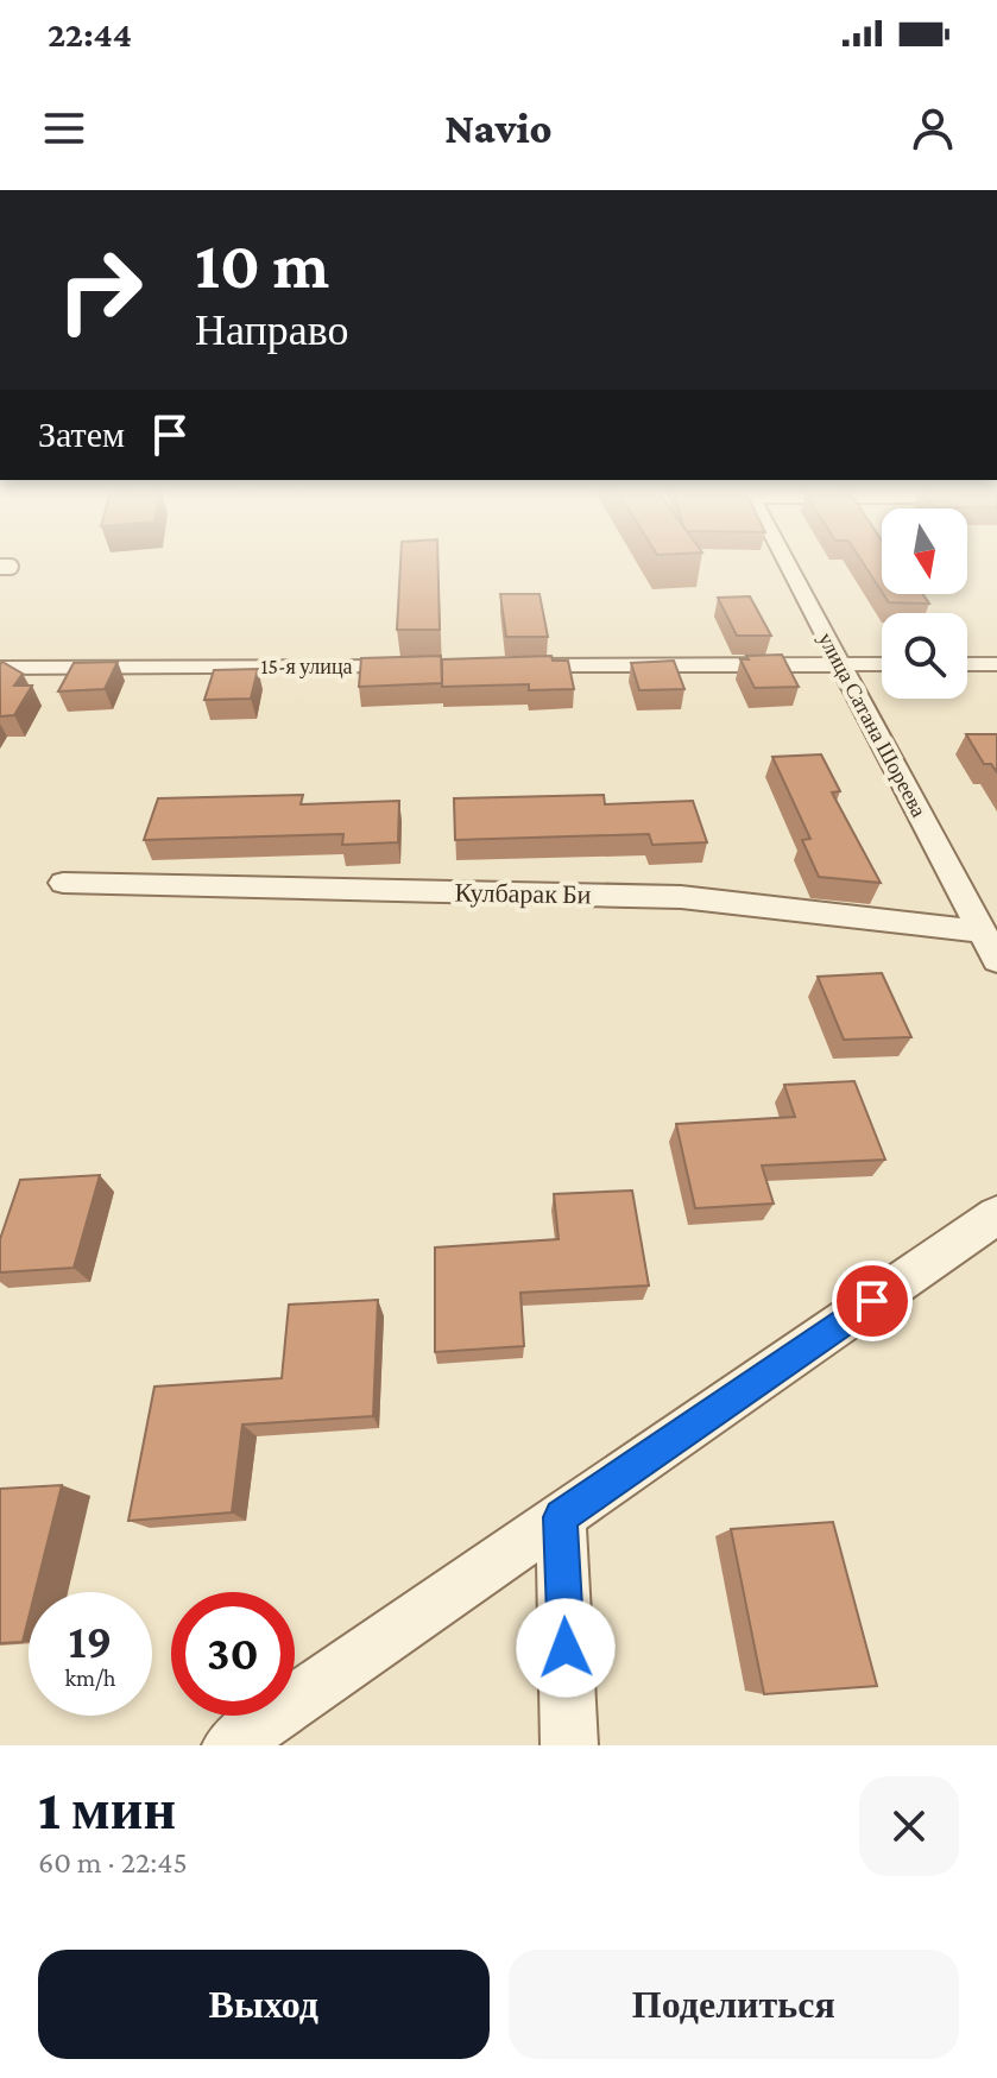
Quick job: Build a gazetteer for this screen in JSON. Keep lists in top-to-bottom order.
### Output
{
  "streets": {
    "street": ["15-я улица", "улица Сатана Шореева", "Кулбарак Би"]
  },
  "crossings": [
    ["улица Сатана Шореева", "Кулбарак Би"]
  ],
  "north": "bottom",
  "page": {
    "status": "22:44",
    "header": "Navio",
    "turn": ["10 m", "Направо"],
    "then": "Затем",
    "speed": "19 km/h",
    "limit": "30",
    "heading": ["1 мин", "60 m · 22:45"],
    "buttons": ["Выход", "Поделиться"]
  }
}
